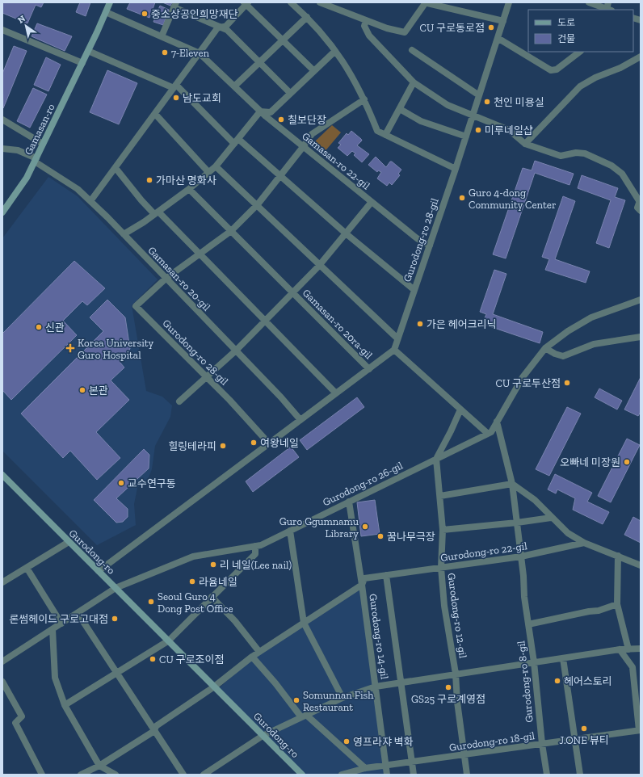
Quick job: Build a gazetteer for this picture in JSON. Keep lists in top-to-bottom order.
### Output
{
  "streets": {
    "main road": ["Gamasan-ro", "Gurodong-ro"],
    "street": [
      "Gamasan-ro 22-gil",
      "Gurodong-ro 28-gil",
      "Gamasan-ro 20-gil",
      "Gamasan-ro 20ra-gil",
      "Gurodong-ro 26-gil",
      "Gurodong-ro 22-gil",
      "Gurodong-ro 12-gil",
      "Gurodong-ro 14-gil",
      "Gurodong-ro 8-gil",
      "Gurodong-ro 18-gil"
    ]
  },
  "crossings": [
    ["Gamasan-ro", "Gamasan-ro 22-gil"],
    ["Gamasan-ro", "Gamasan-ro 20-gil"],
    ["Gamasan-ro 22-gil", "Gurodong-ro 28-gil"],
    ["Gamasan-ro 22-gil", "Gamasan-ro 20ra-gil"],
    ["Gurodong-ro 28-gil", "Gamasan-ro 20-gil"],
    ["Gurodong-ro 28-gil", "Gamasan-ro 20ra-gil"],
    ["Gamasan-ro 20-gil", "Gamasan-ro 20ra-gil"],
    ["Gurodong-ro 26-gil", "Gurodong-ro"],
    ["Gurodong-ro 26-gil", "Gurodong-ro 12-gil"],
    ["Gurodong-ro 26-gil", "Gurodong-ro 14-gil"],
    ["Gurodong-ro 26-gil", "Gurodong-ro 8-gil"],
    ["Gurodong-ro", "Gurodong-ro 22-gil"],
    ["Gurodong-ro 22-gil", "Gurodong-ro 12-gil"],
    ["Gurodong-ro 22-gil", "Gurodong-ro 14-gil"],
    ["Gurodong-ro 22-gil", "Gurodong-ro 8-gil"],
    ["Gurodong-ro 12-gil", "Gurodong-ro 18-gil"],
    ["Gurodong-ro 14-gil", "Gurodong-ro 18-gil"],
    ["Gurodong-ro 8-gil", "Gurodong-ro 18-gil"]
  ],
  "places": {
    "other": [
      "중소상공인희망재단",
      "CU 구로동로점",
      "7-Eleven",
      "남도교회",
      "천인 미용실",
      "칠보단장",
      "미루네일샵",
      "가마산 명화사",
      "Guro 4-dong Community Center",
      "가은 헤어크리닉",
      "신관",
      "CU 구로두산점",
      "본관",
      "여왕네일",
      "힐링테라피",
      "오빠네 미장원",
      "교수연구동",
      "Guro Ggumnamu Library",
      "꿈나무극장",
      "리 네일(Lee nail)",
      "라윰네일",
      "Seoul Guro 4 Dong Post Office",
      "론썸헤이드 구로고대점",
      "CU 구로조이점",
      "헤어스토리",
      "GS25 구로계영점",
      "Somunnan Fish Restaurant",
      "J.ONE 뷰티",
      "영프라쟈 벽화"
    ],
    "health": ["Korea University Guro Hospital"]
  },
  "legend": ["도로", "건물"],
  "north": "top left"
}
